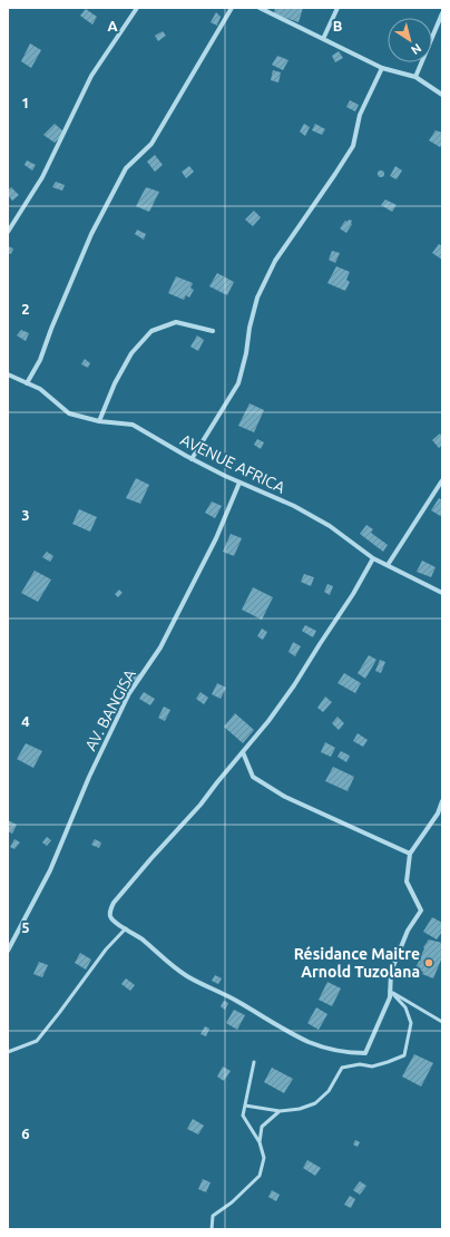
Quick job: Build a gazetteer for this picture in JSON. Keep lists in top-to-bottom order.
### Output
{
  "streets": {
    "street": ["AVENUE AFRICA", "AV. BANGISA"]
  },
  "crossings": [
    ["AVENUE AFRICA", "AV. BANGISA"]
  ],
  "places": ["Résidance Maitre Arnold Tuzolana"],
  "north": "bottom right",
  "grid": {
    "columns": ["A", "B"],
    "rows": [
      "1",
      "2",
      "3",
      "4",
      "5",
      "6"
    ]
  }
}
